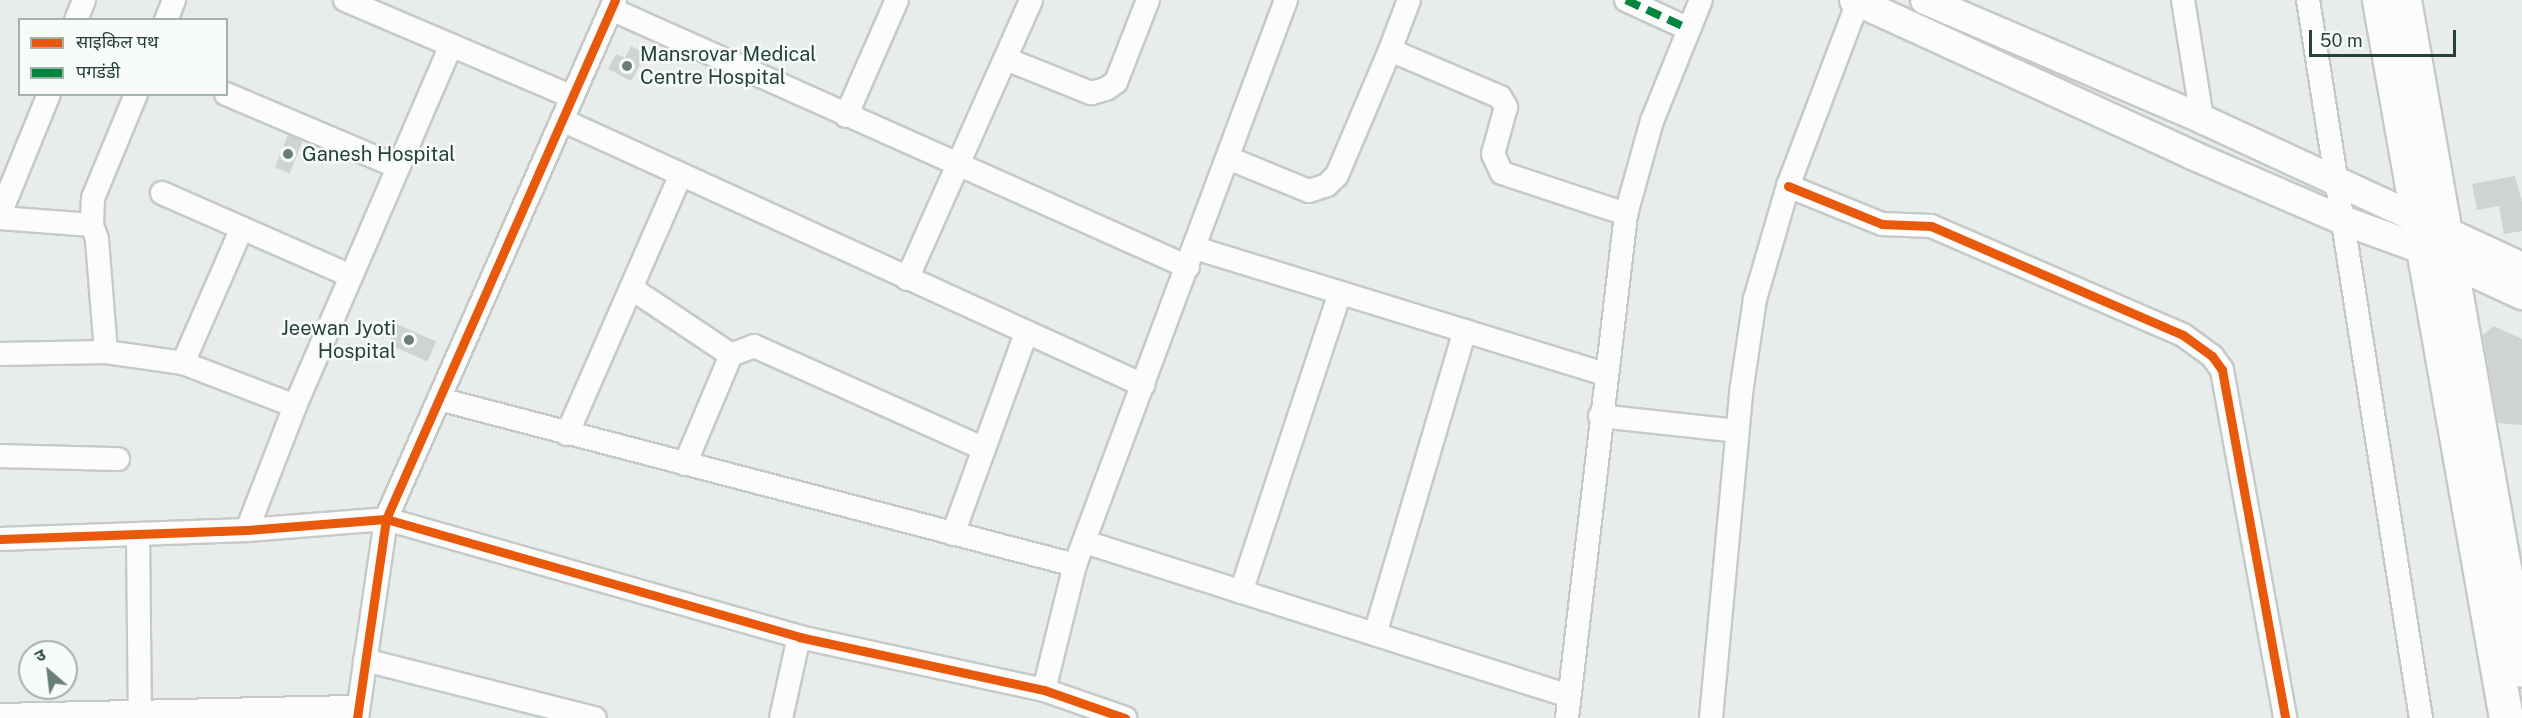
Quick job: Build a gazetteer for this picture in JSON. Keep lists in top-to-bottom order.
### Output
{
  "places": ["Mansrovar Medical Centre Hospital", "Ganesh Hospital", "Jeewan Jyoti Hospital"],
  "legend": ["साइकिल पथ", "पगडंडी"],
  "scale_bar": "50 m",
  "north": "top left"
}
